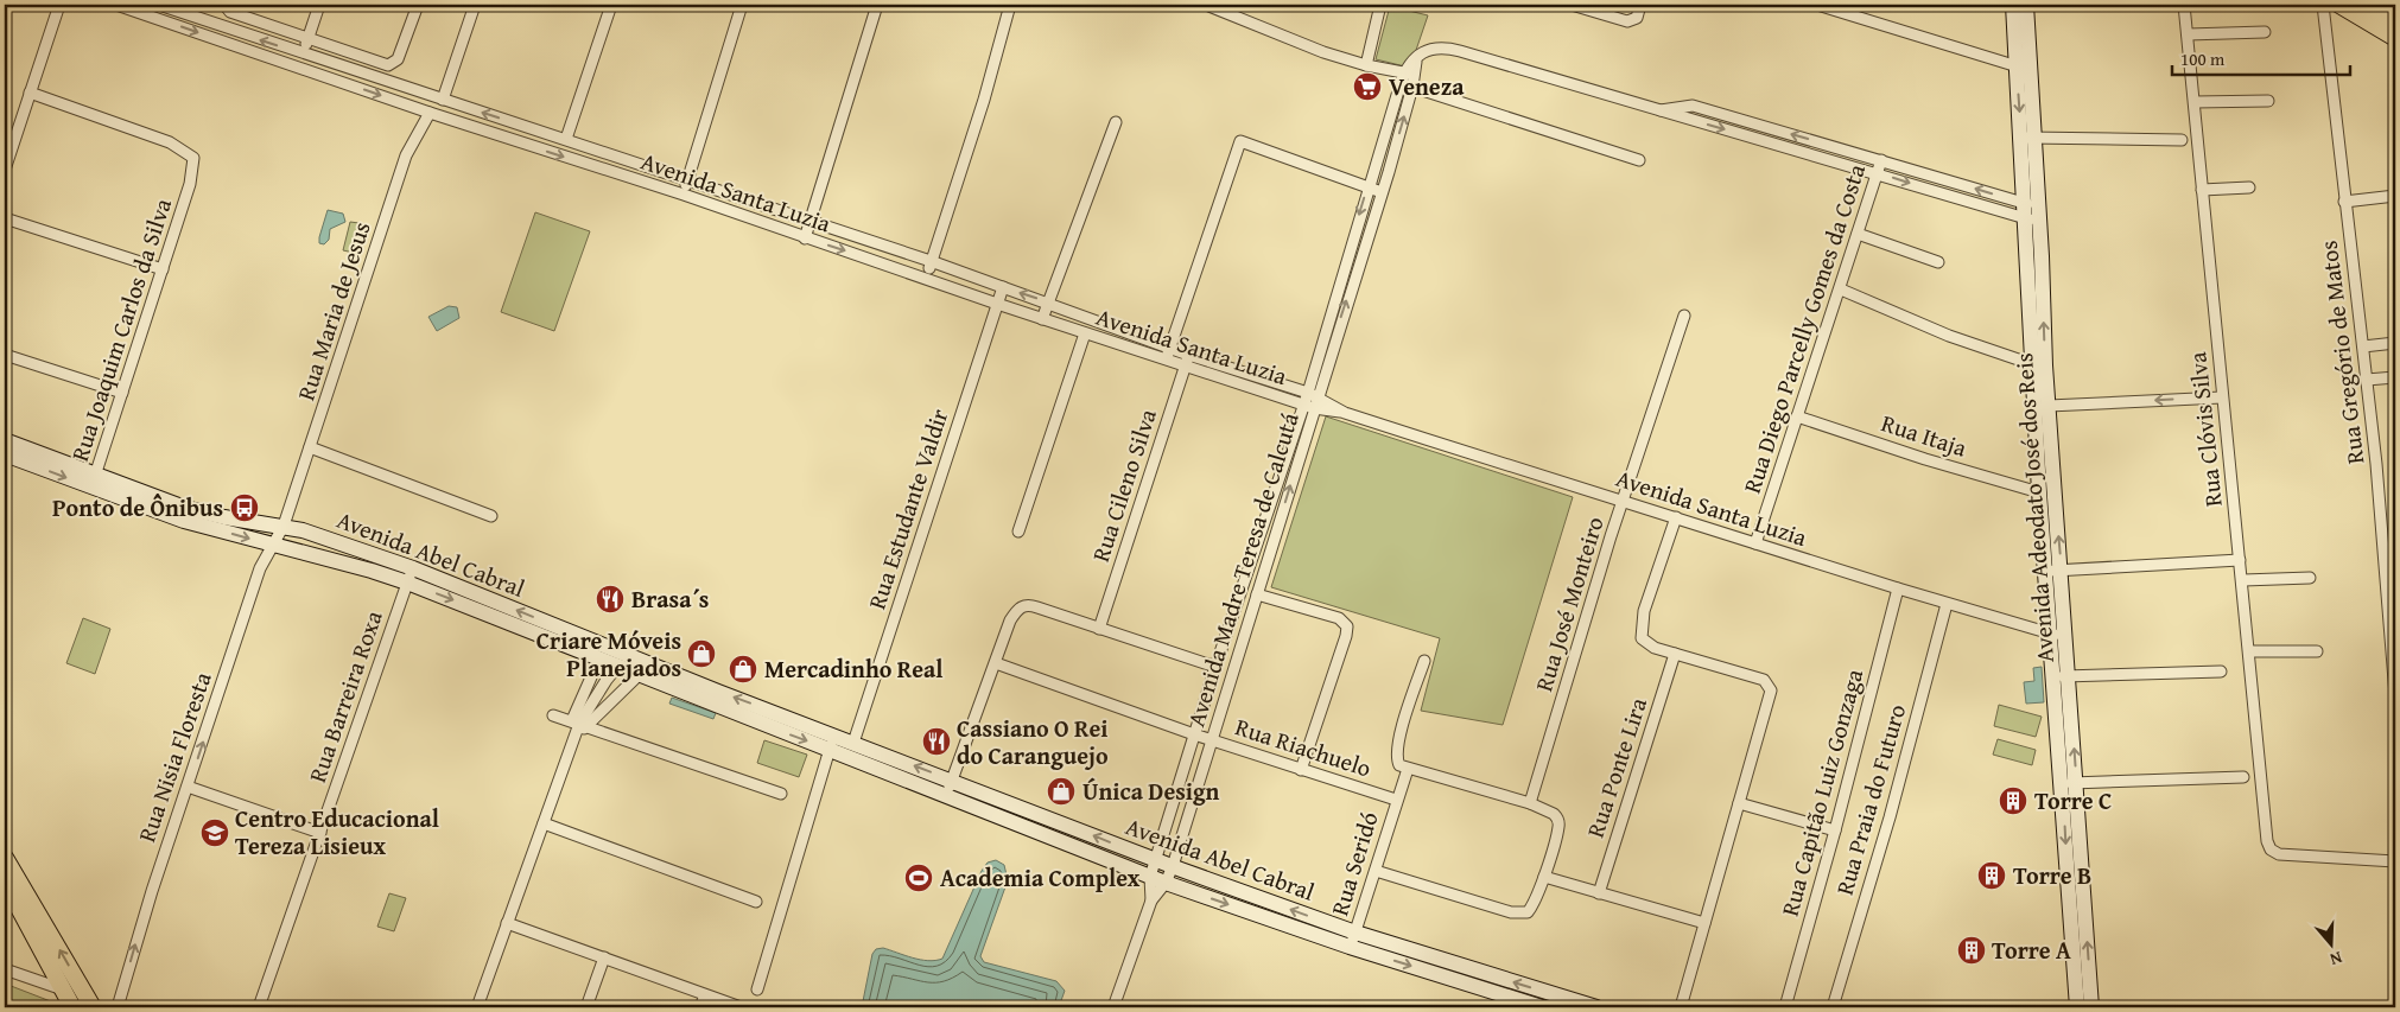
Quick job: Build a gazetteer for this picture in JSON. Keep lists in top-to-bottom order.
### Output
{
  "streets": {
    "main road": ["Avenida Adeodato José dos Reis", "Avenida Abel Cabral"],
    "street": [
      "Avenida Santa Luzia",
      "Rua Maria de Jesus",
      "Rua Diego Parcelly Gomes da Costa",
      "Rua Joaquim Carlos da Silva",
      "Rua Gregório de Matos",
      "Rua Clóvis Silva",
      "Rua Itaja",
      "Rua Cileno Silva",
      "Rua Estudante Valdir",
      "Avenida Madre Teresa de Calcutá",
      "Rua José Monteiro",
      "Rua Barreira Roxa",
      "Rua Riachuelo",
      "Rua Nisia Floresta",
      "Rua Ponte Lira",
      "Rua Capitão Luiz Gonzaga",
      "Rua Praia do Futuro",
      "Rua Seridó"
    ]
  },
  "crossings": [
    ["Avenida Santa Luzia", "Rua Maria de Jesus"],
    ["Avenida Santa Luzia", "Rua Diego Parcelly Gomes da Costa"],
    ["Avenida Santa Luzia", "Rua Cileno Silva"],
    ["Avenida Santa Luzia", "Avenida Adeodato José dos Reis"],
    ["Avenida Santa Luzia", "Rua Estudante Valdir"],
    ["Avenida Santa Luzia", "Avenida Madre Teresa de Calcutá"],
    ["Avenida Santa Luzia", "Rua José Monteiro"],
    ["Avenida Santa Luzia", "Rua Capitão Luiz Gonzaga"],
    ["Avenida Santa Luzia", "Rua Praia do Futuro"],
    ["Rua Maria de Jesus", "Avenida Abel Cabral"],
    ["Rua Maria de Jesus", "Rua Nisia Floresta"],
    ["Rua Diego Parcelly Gomes da Costa", "Rua Itaja"],
    ["Rua Joaquim Carlos da Silva", "Avenida Abel Cabral"],
    ["Rua Itaja", "Avenida Adeodato José dos Reis"],
    ["Rua Estudante Valdir", "Avenida Abel Cabral"],
    ["Avenida Abel Cabral", "Avenida Madre Teresa de Calcutá"],
    ["Avenida Abel Cabral", "Rua Barreira Roxa"],
    ["Avenida Abel Cabral", "Rua Nisia Floresta"],
    ["Avenida Abel Cabral", "Rua Seridó"],
    ["Avenida Madre Teresa de Calcutá", "Rua Riachuelo"],
    ["Rua Riachuelo", "Rua Seridó"]
  ],
  "one_way": ["Rua Nisia Floresta"],
  "places": {
    "supermarket": ["Veneza"],
    "bus stop": ["Ponto de Ônibus"],
    "restaurant": ["Brasa´s", "Cassiano O Rei do Caranguejo"],
    "shop": ["Criare Móveis Planejados", "Mercadinho Real", "Única Design"],
    "building": ["Torre C", "Torre B", "Torre A"],
    "school or university": ["Centro Educacional Tereza Lisieux"],
    "sports": ["Academia Complex"]
  },
  "scale_bar": "100 m",
  "north": "bottom"
}
